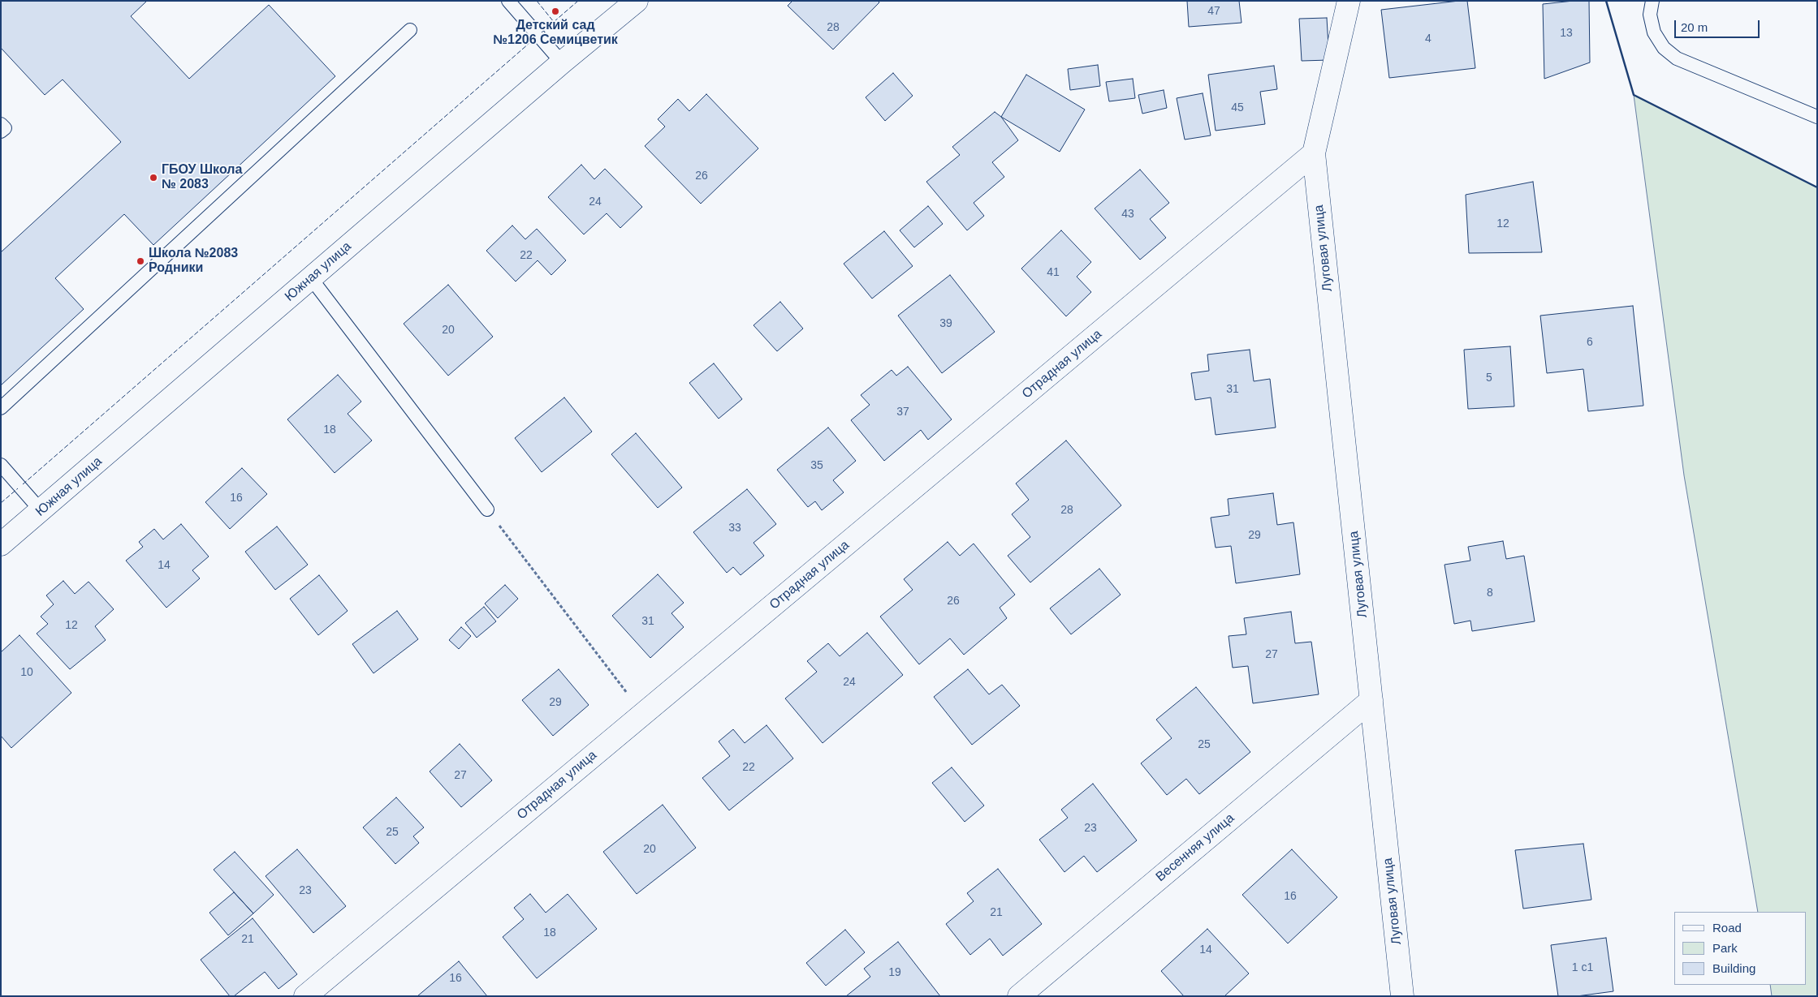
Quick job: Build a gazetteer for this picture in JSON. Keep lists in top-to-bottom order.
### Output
{
  "streets": {
    "street": [
      "Луговая улица",
      "Южная улица",
      "Отрадная улица",
      "Весенняя улица"
    ]
  },
  "crossings": [
    ["Луговая улица", "Отрадная улица"],
    ["Луговая улица", "Весенняя улица"]
  ],
  "places": ["Детский сад №1206 Семицветик", "ГБОУ Школа № 2083", "Школа №2083 Родники"],
  "house_numbers": [
    "47",
    "28",
    "13",
    "4",
    "45",
    "26",
    "24",
    "43",
    "12",
    "22",
    "41",
    "39",
    "20",
    "6",
    "5",
    "31",
    "37",
    "18",
    "35",
    "16",
    "28",
    "33",
    "29",
    "14",
    "8",
    "26",
    "31",
    "12",
    "27",
    "10",
    "24",
    "29",
    "25",
    "22",
    "27",
    "23",
    "25",
    "20",
    "23",
    "16",
    "21",
    "18",
    "21",
    "14",
    "1 с1",
    "19",
    "16"
  ],
  "legend": ["Road", "Park", "Building"],
  "scale_bar": "20 m"
}
